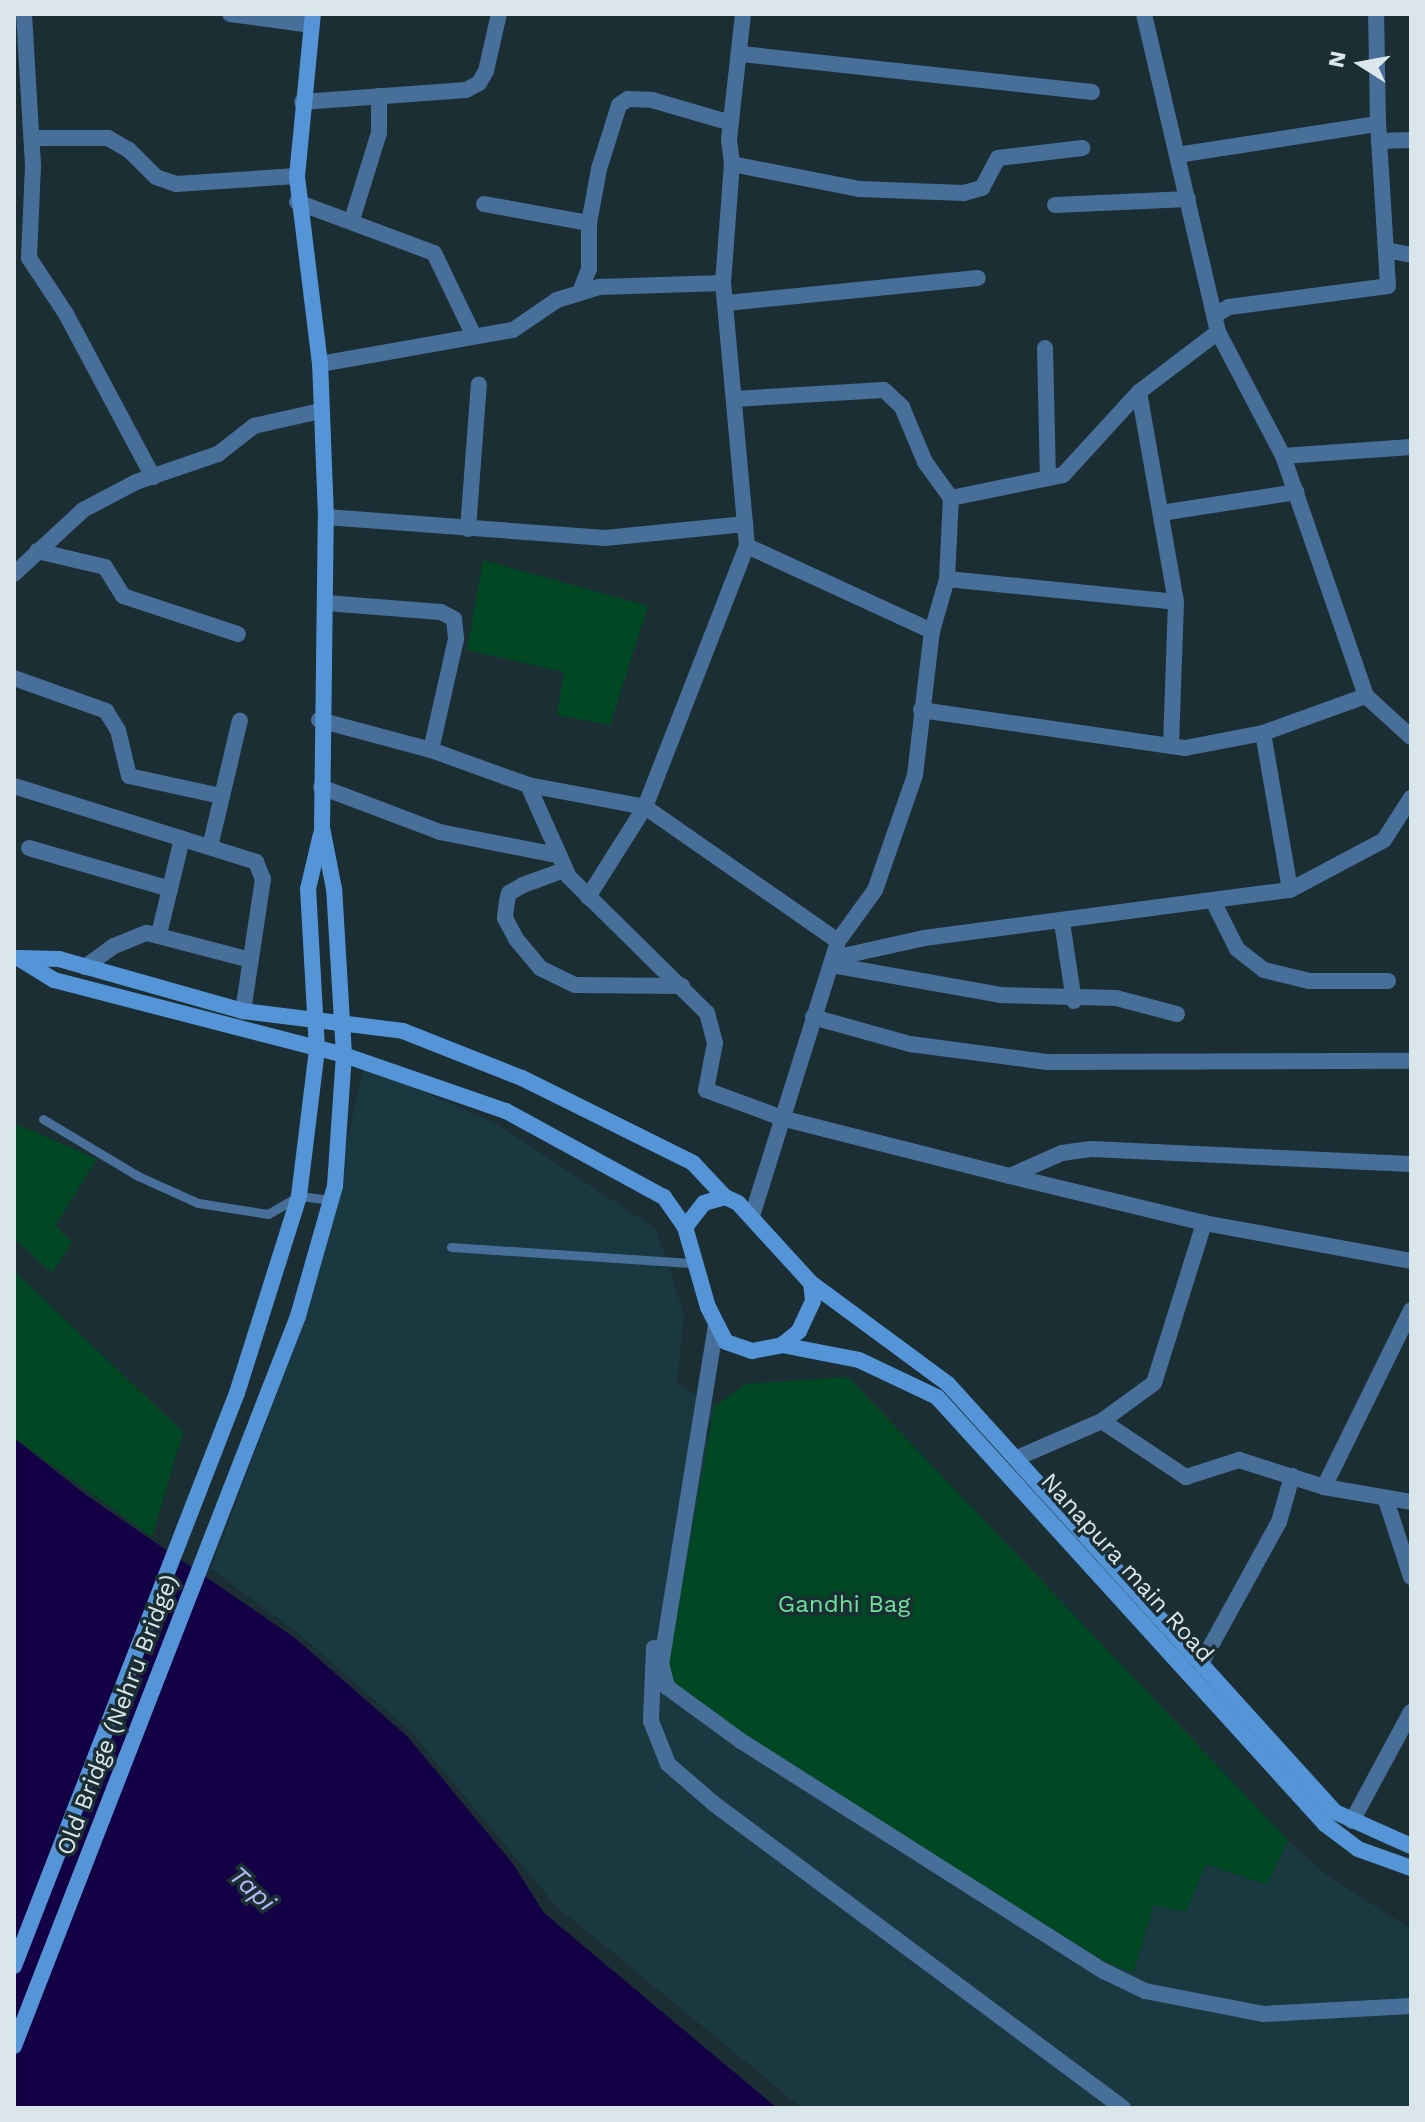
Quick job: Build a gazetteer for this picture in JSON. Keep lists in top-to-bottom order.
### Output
{
  "streets": {
    "main road": ["Nanapura main Road", "Old Bridge (Nehru Bridge)"]
  },
  "crossings": [
    ["Nanapura main Road", "Old Bridge (Nehru Bridge)"]
  ],
  "water": ["Tapi"],
  "parks": ["Gandhi Bag"],
  "north": "left"
}
